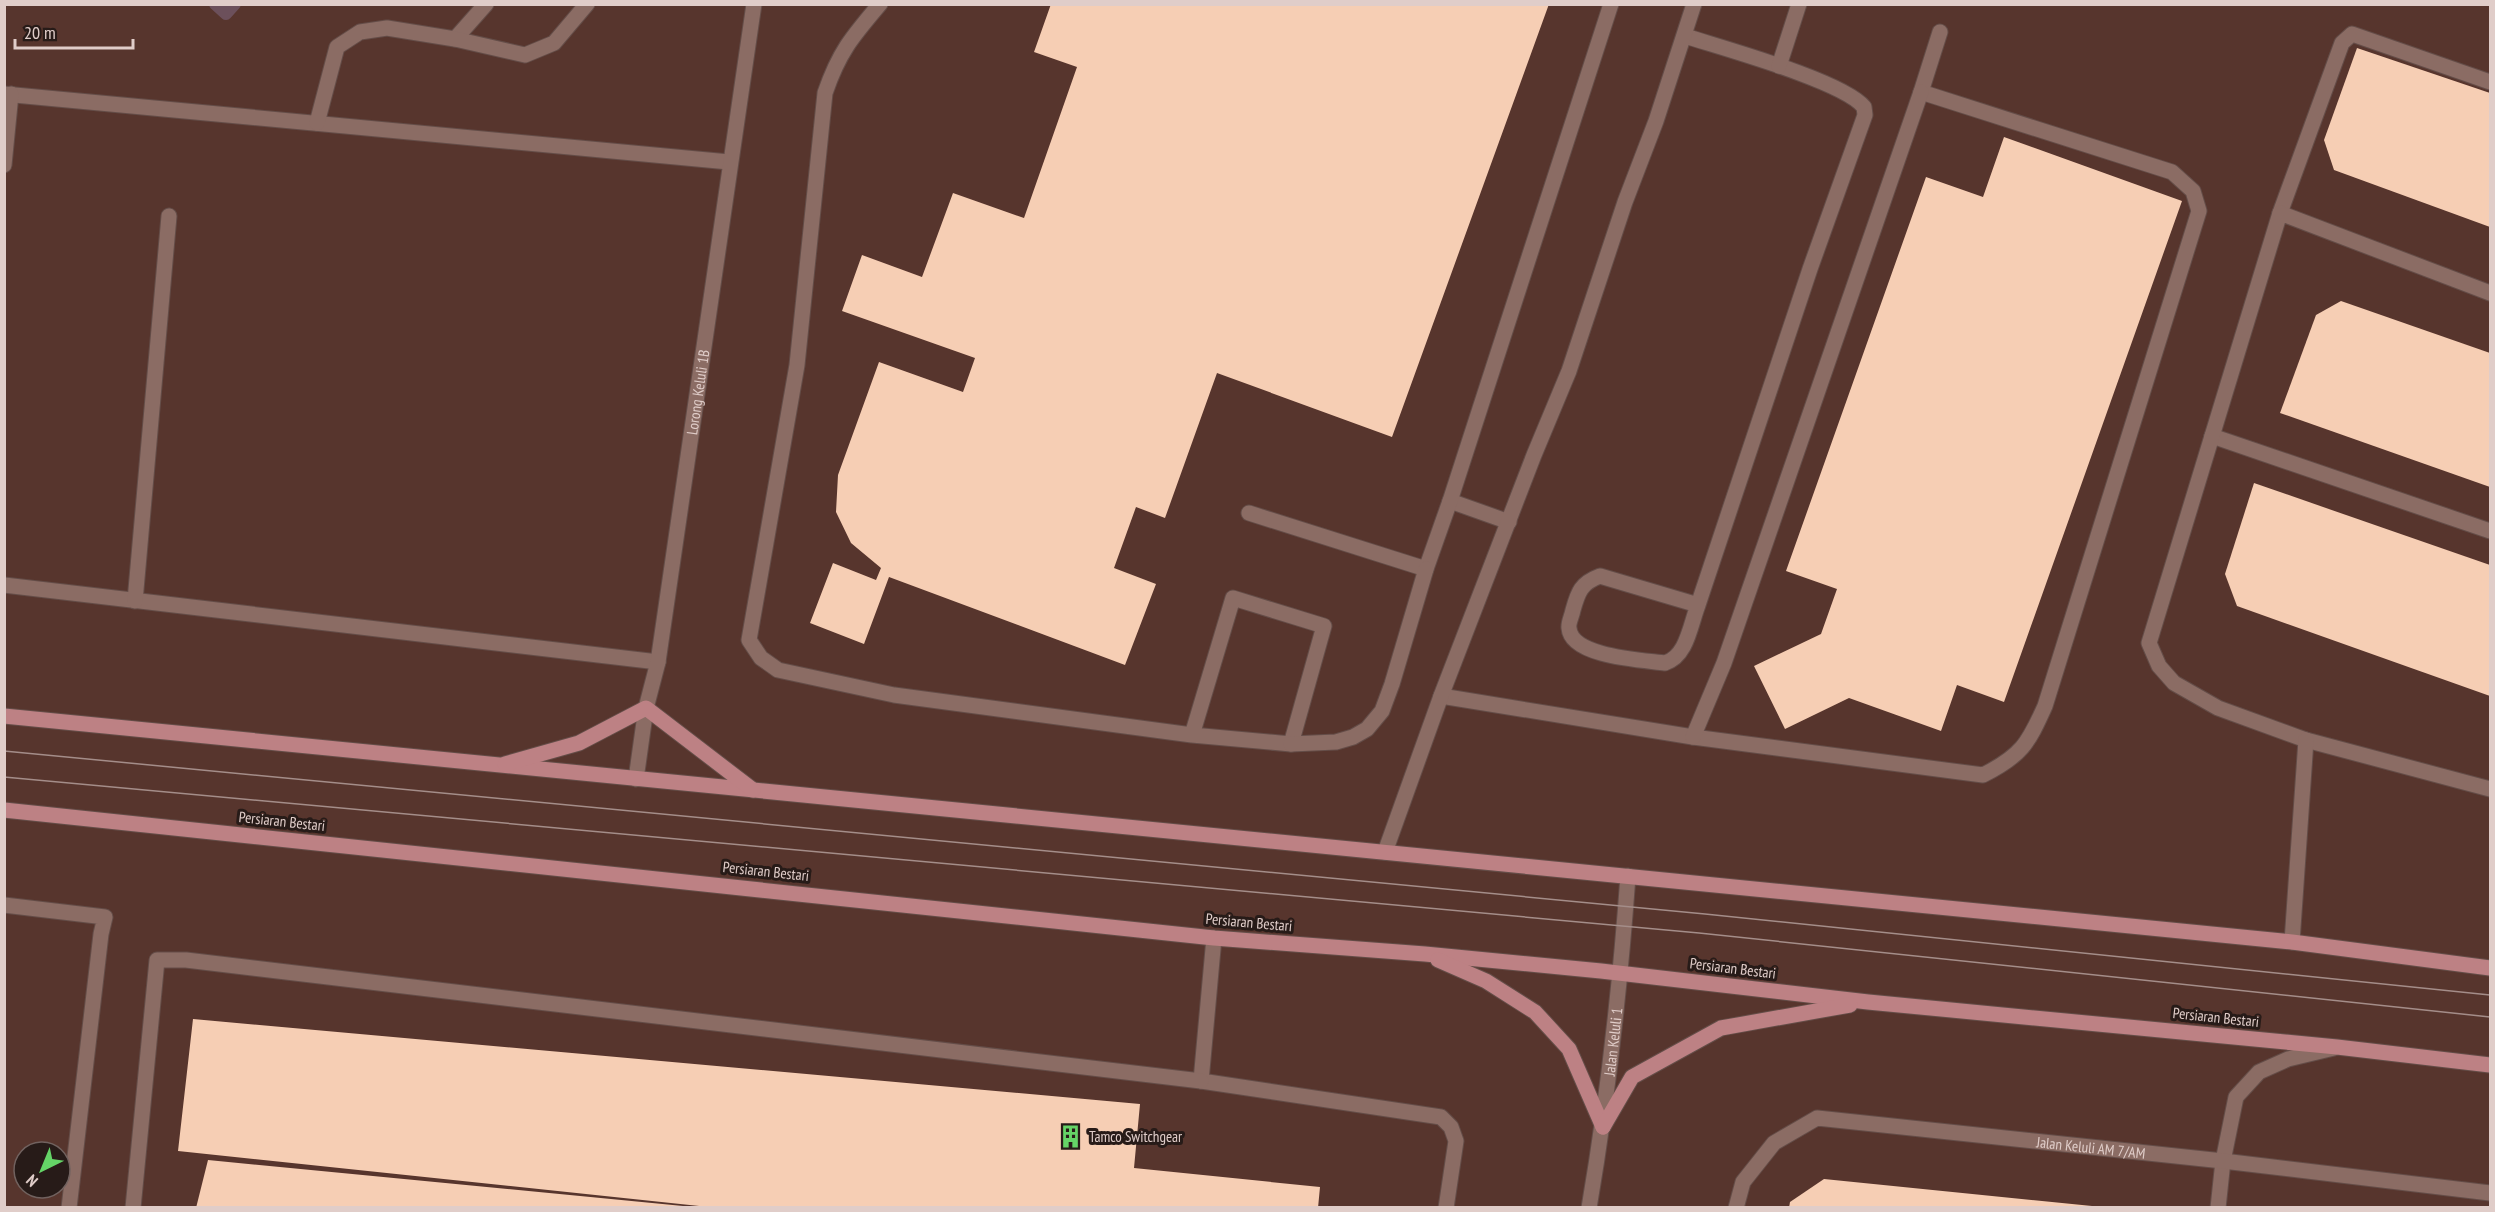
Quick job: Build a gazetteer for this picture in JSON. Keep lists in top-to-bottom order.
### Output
{
  "streets": {
    "main road": ["Persiaran Bestari"],
    "street": ["Lorong Keluli 1B", "Jalan Keluli 1", "Jalan Keluli AM 7/AM"]
  },
  "crossings": [
    ["Persiaran Bestari", "Jalan Keluli 1"]
  ],
  "places": {
    "building": ["Tamco Switchgear"]
  },
  "scale_bar": "20 m",
  "north": "bottom left"
}
